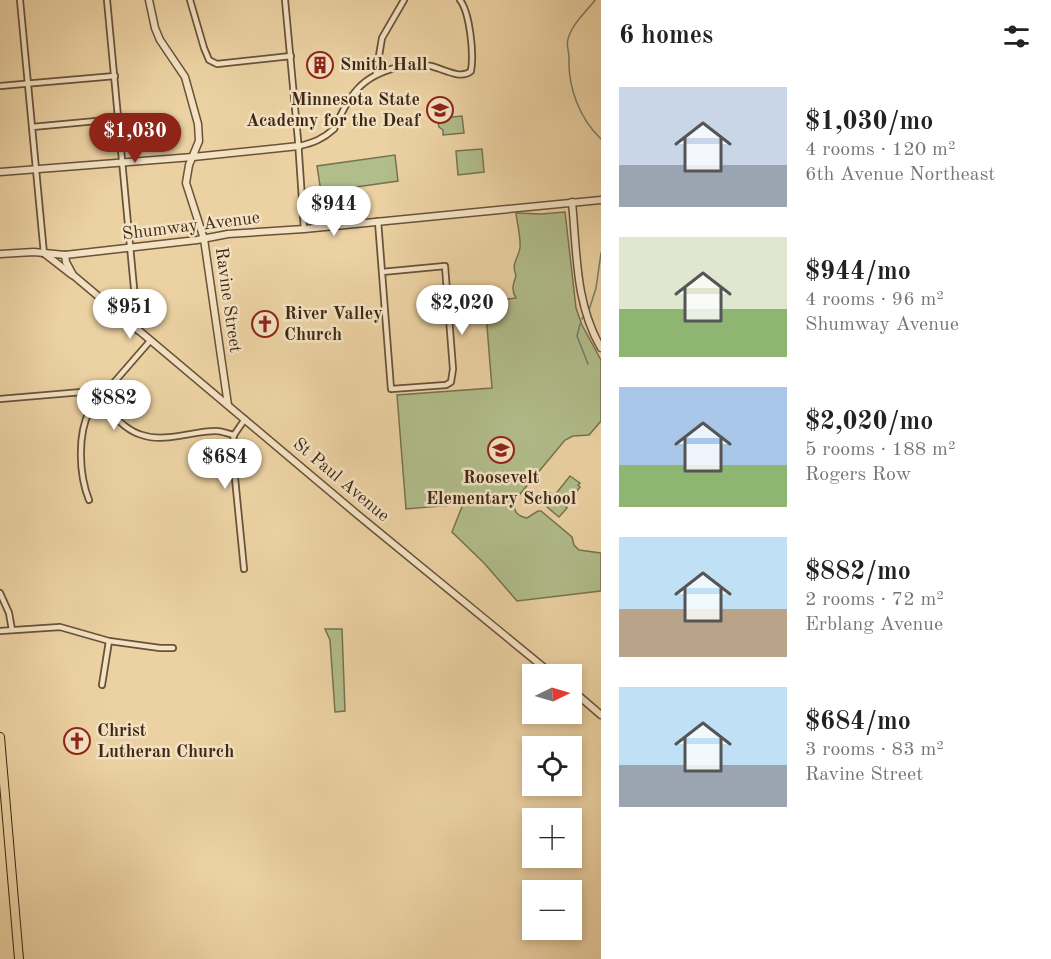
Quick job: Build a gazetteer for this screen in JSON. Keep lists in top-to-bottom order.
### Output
{
  "streets": {
    "street": ["Shumway Avenue", "Ravine Street", "St Paul Avenue"]
  },
  "crossings": [
    ["Shumway Avenue", "Ravine Street"],
    ["Shumway Avenue", "St Paul Avenue"],
    ["Ravine Street", "St Paul Avenue"]
  ],
  "places": {
    "building": ["Smith Hall"],
    "school or university": ["Minnesota State Academy for the Deaf", "Roosevelt Elementary School"],
    "church": ["River Valley Church", "Christ Lutheran Church"]
  },
  "north": "right",
  "page": {
    "heading": "6 homes",
    "list": [
      {
        "name": "$1,030/mo",
        "note": "4 rooms · 120 m² · 6th Avenue Northeast"
      },
      {
        "name": "$944/mo",
        "note": "4 rooms · 96 m² · Shumway Avenue"
      },
      {
        "name": "$2,020/mo",
        "note": "5 rooms · 188 m² · Rogers Row"
      },
      {
        "name": "$882/mo",
        "note": "2 rooms · 72 m² · Erblang Avenue"
      },
      {
        "name": "$684/mo",
        "note": "3 rooms · 83 m² · Ravine Street"
      }
    ],
    "price": [
      "$1,030",
      "$944",
      "$2,020",
      "$951",
      "$882",
      "$684"
    ],
    "map_buttons": ["+", "−"]
  }
}
